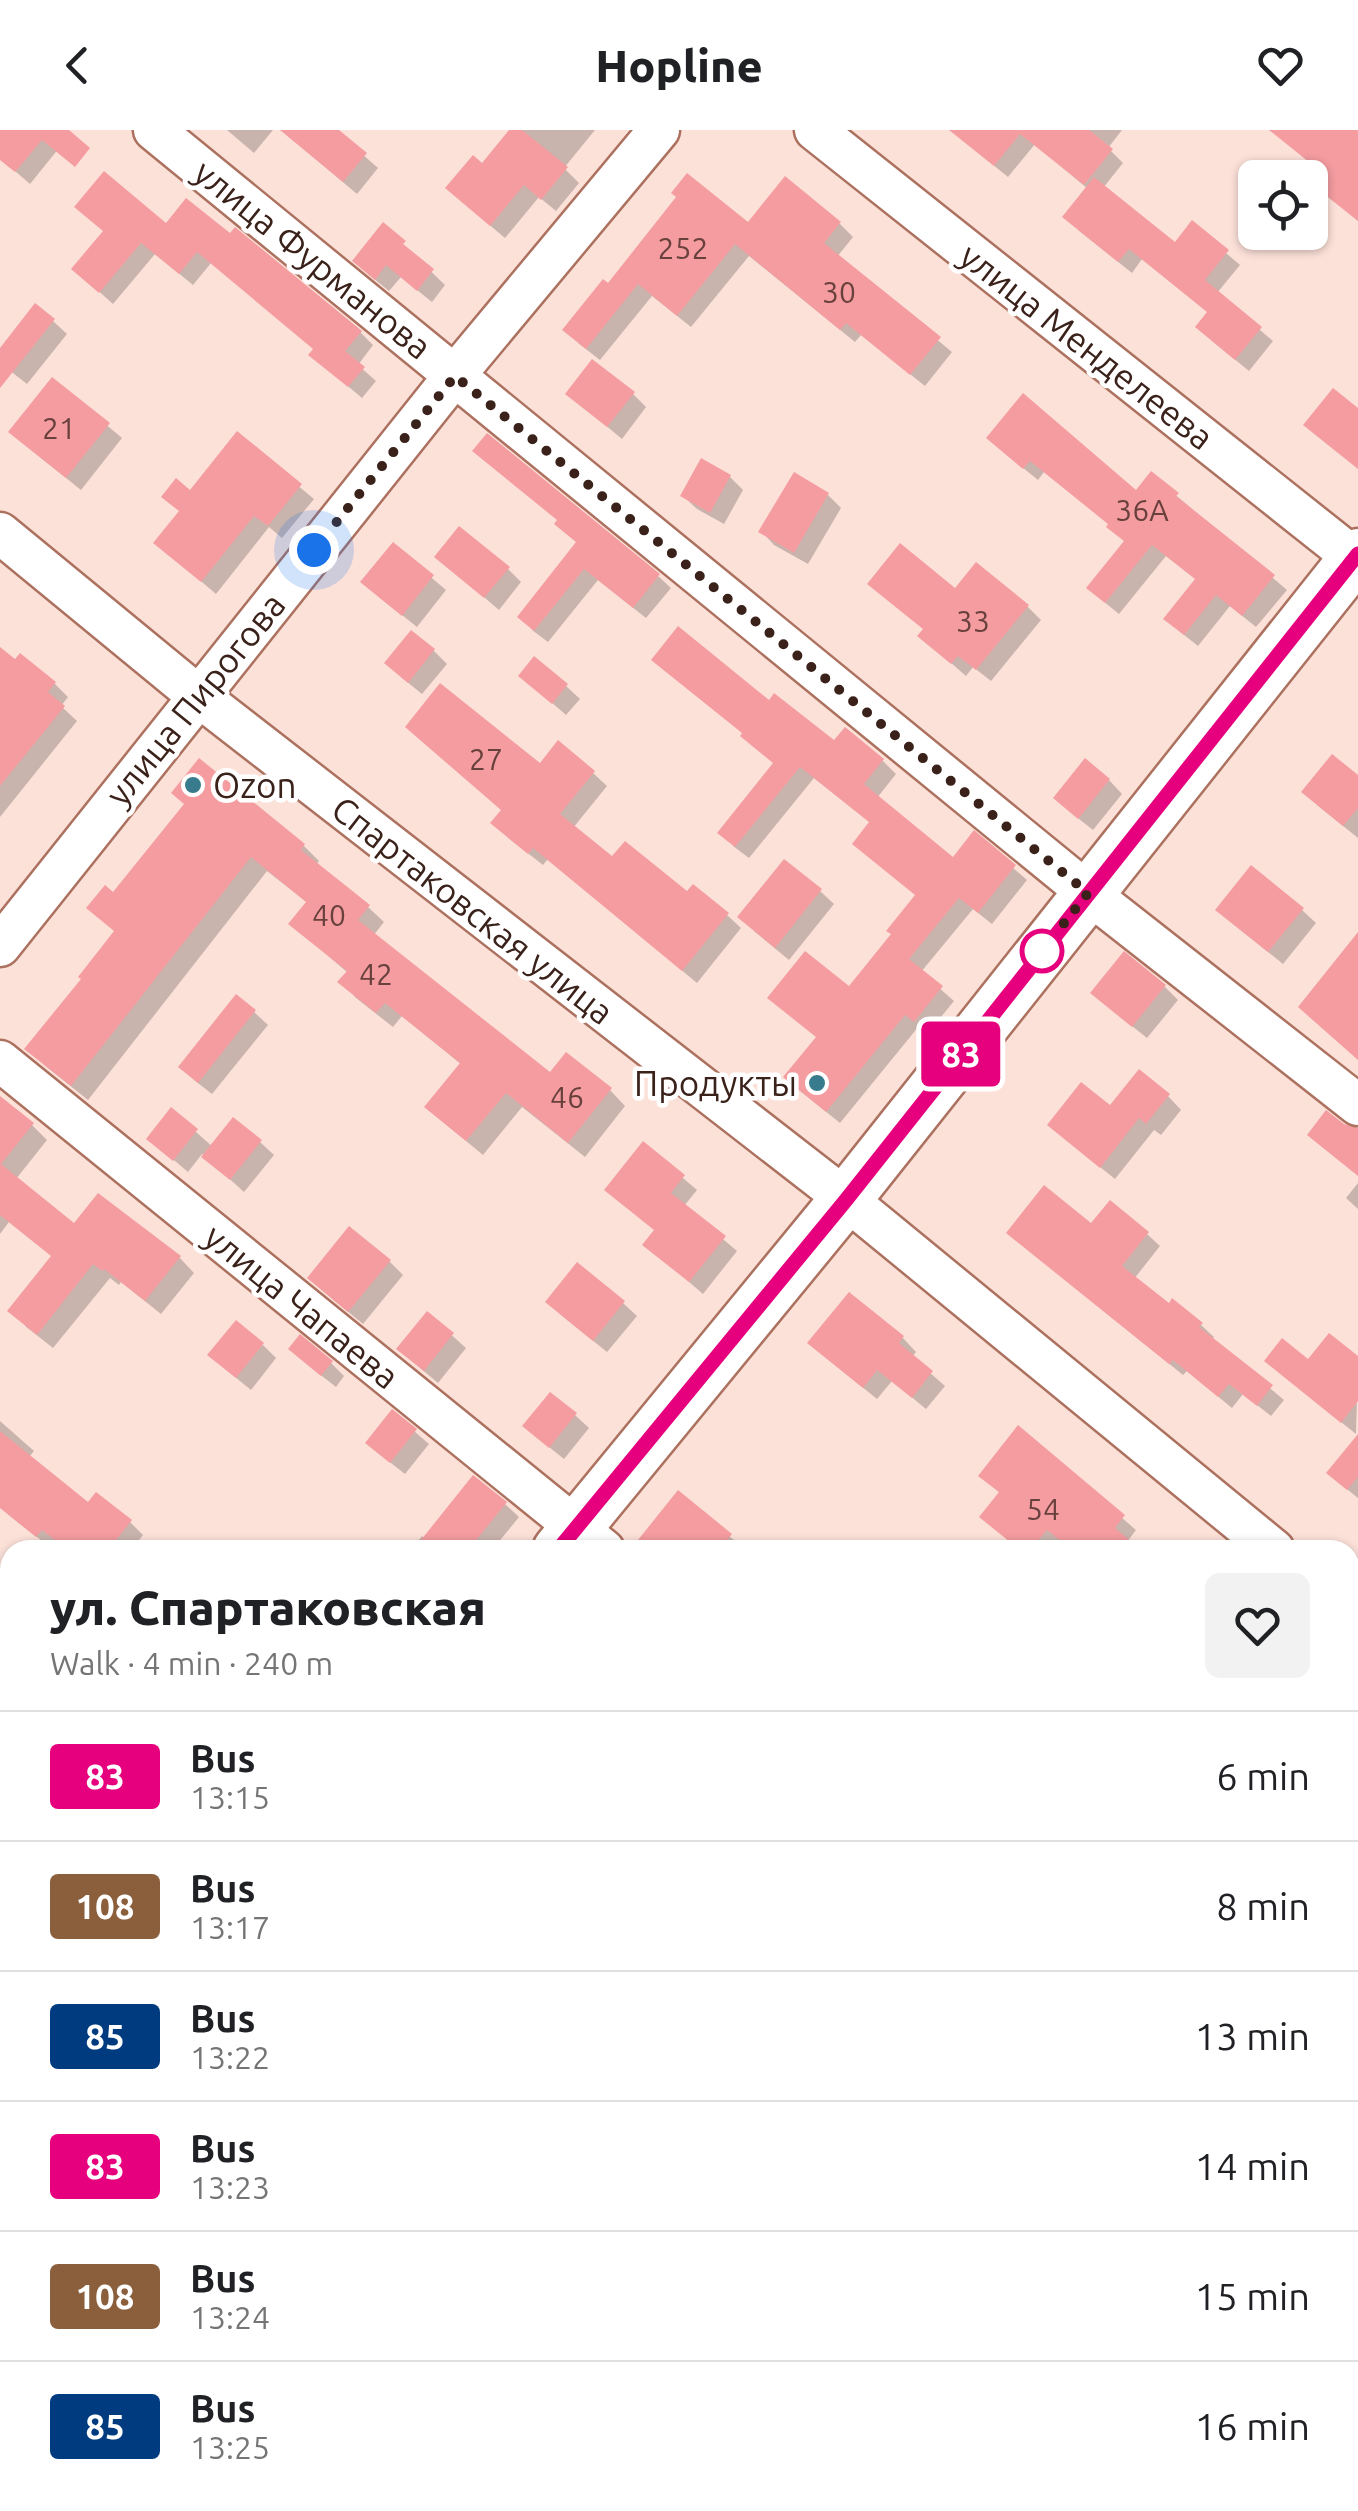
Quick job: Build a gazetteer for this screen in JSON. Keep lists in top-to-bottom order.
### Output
{
  "streets": {
    "street": [
      "улица Фурманова",
      "улица Менделеева",
      "улица Пирогова",
      "Спартаковская улица",
      "улица Чапаева"
    ]
  },
  "crossings": [
    ["улица Фурманова", "улица Пирогова"],
    ["улица Пирогова", "Спартаковская улица"]
  ],
  "places": ["Ozon", "Продукты"],
  "lines": ["bus line 83"],
  "house_numbers": [
    "252",
    "30",
    "21",
    "36А",
    "33",
    "27",
    "40",
    "42",
    "46",
    "54"
  ],
  "page": {
    "header": "Hopline",
    "on_map": "83",
    "heading": ["ул. Спартаковская", "Walk · 4 min · 240 m"],
    "list": [
      {
        "mark": "83",
        "name": "Bus",
        "note": "13:15",
        "value": "6 min"
      },
      {
        "mark": "108",
        "name": "Bus",
        "note": "13:17",
        "value": "8 min"
      },
      {
        "mark": "85",
        "name": "Bus",
        "note": "13:22",
        "value": "13 min"
      },
      {
        "mark": "83",
        "name": "Bus",
        "note": "13:23",
        "value": "14 min"
      },
      {
        "mark": "108",
        "name": "Bus",
        "note": "13:24",
        "value": "15 min"
      },
      {
        "mark": "85",
        "name": "Bus",
        "note": "13:25",
        "value": "16 min"
      }
    ]
  }
}
